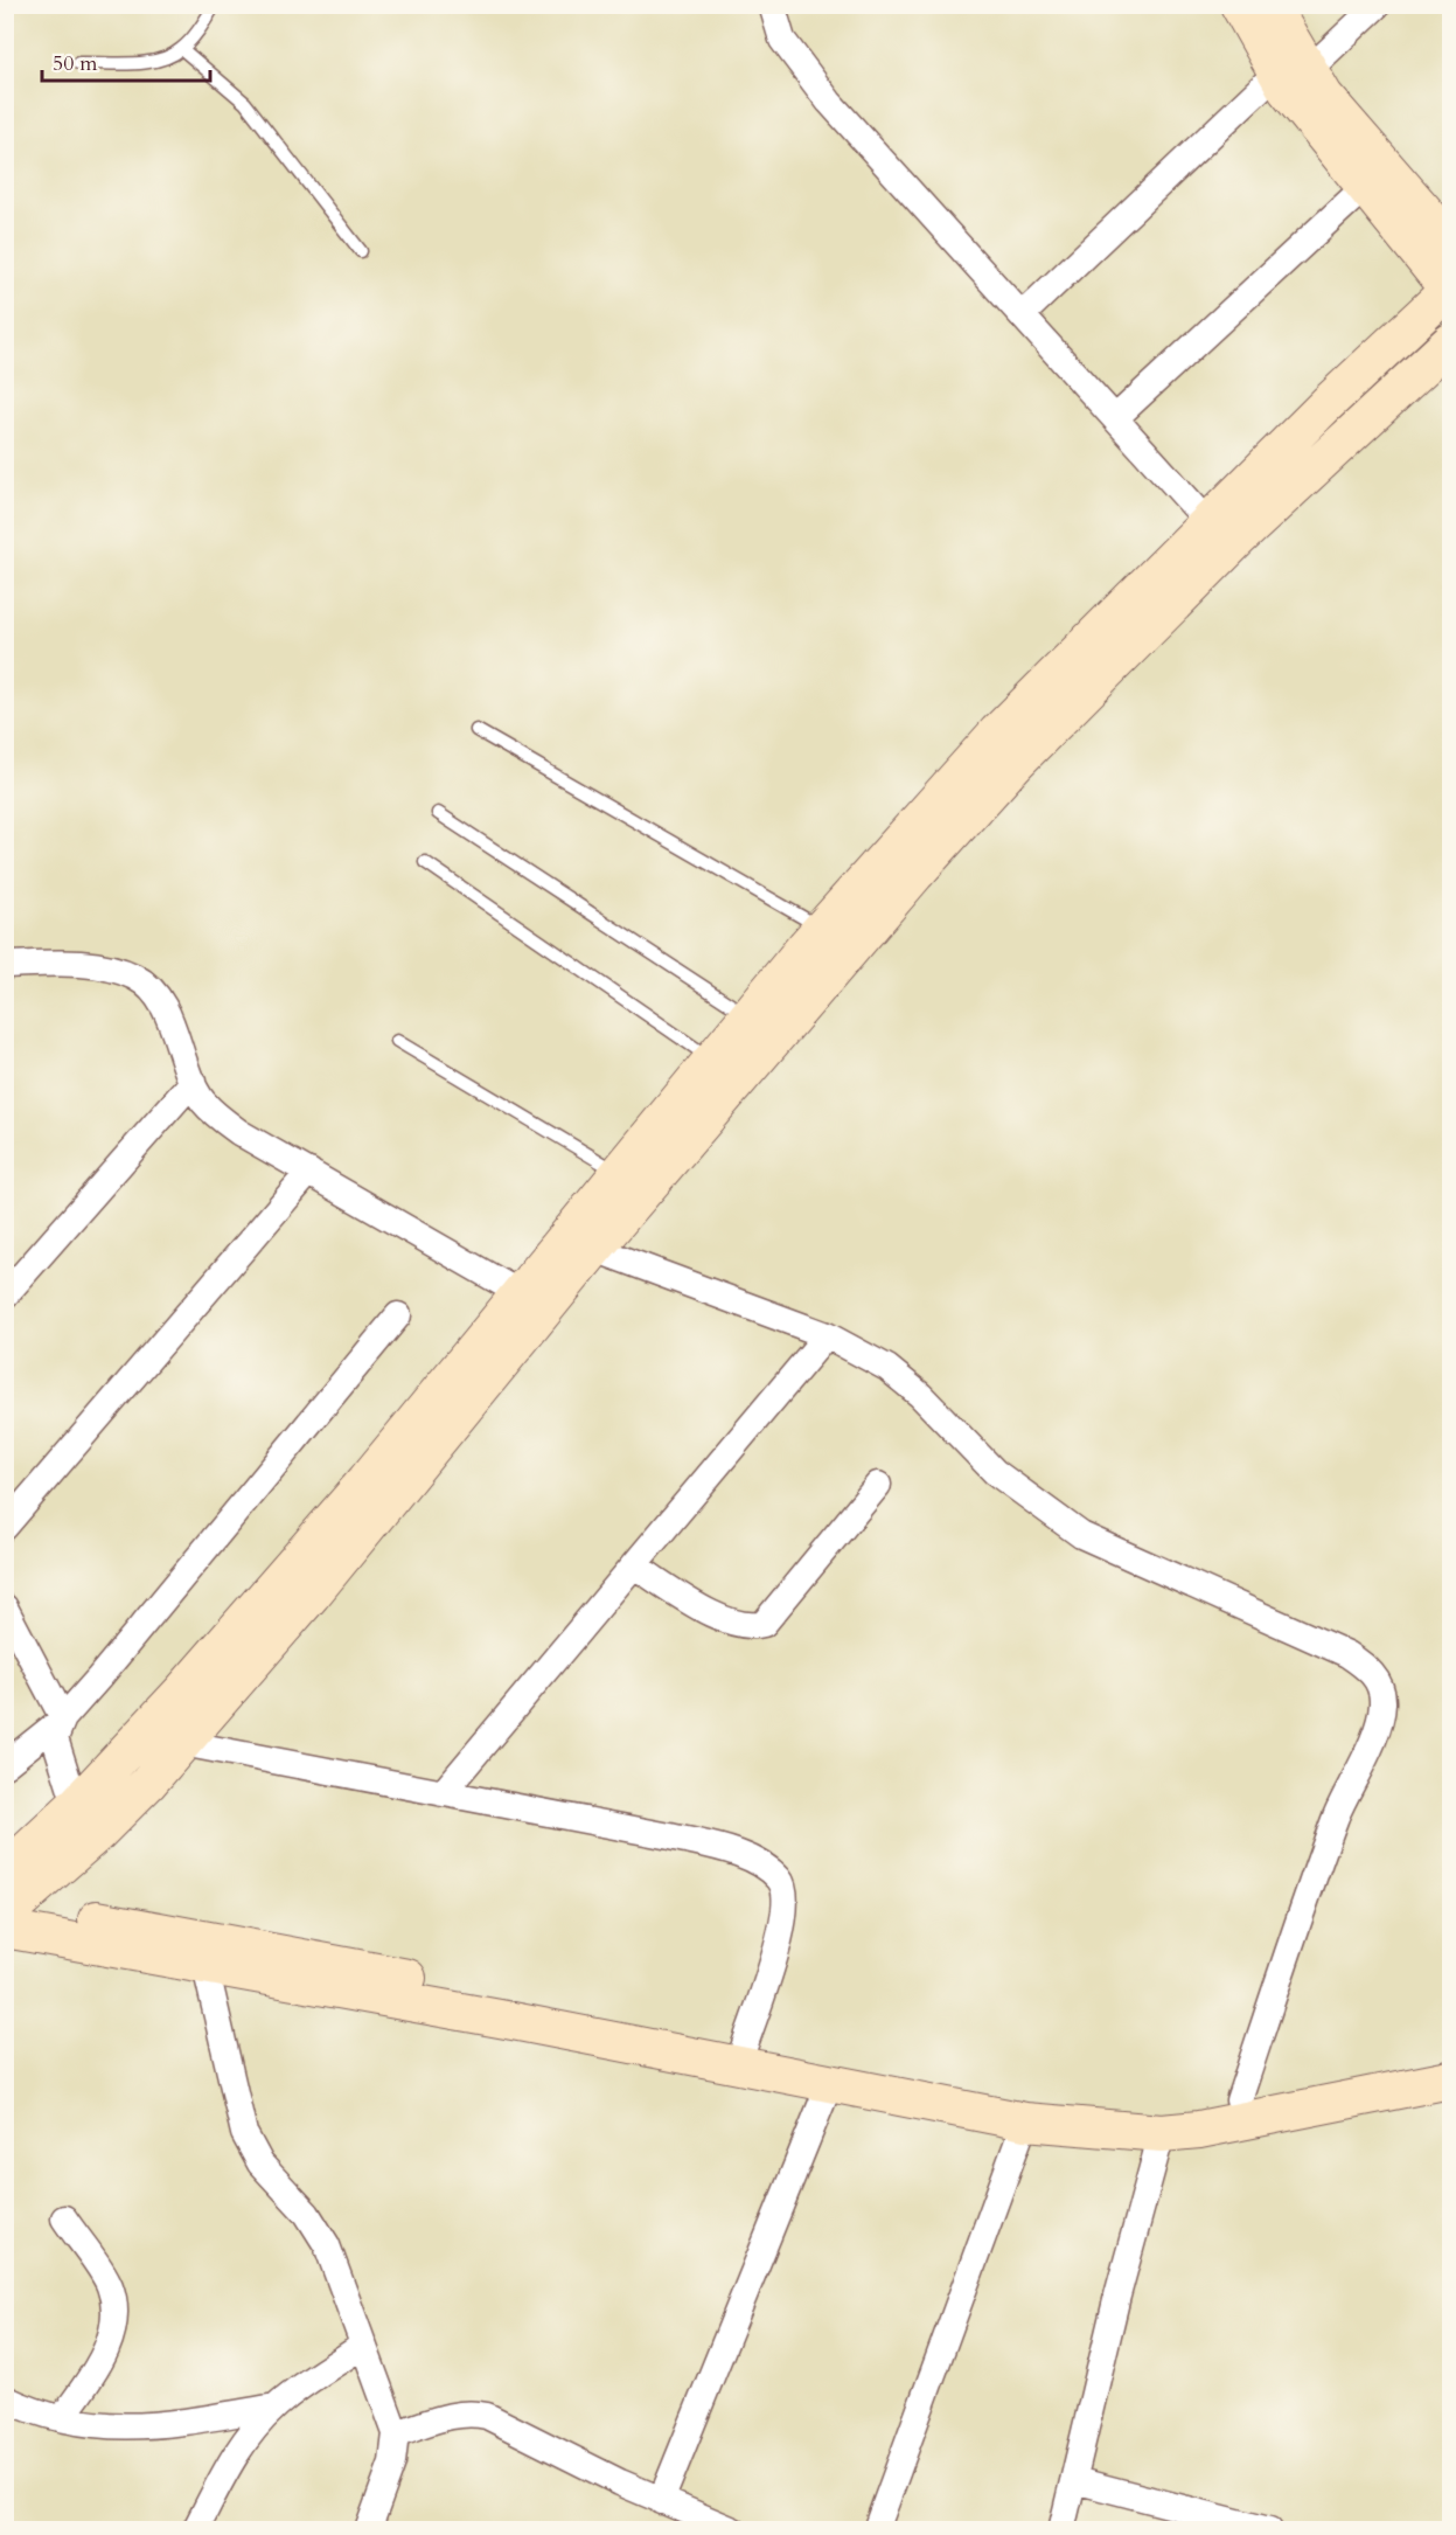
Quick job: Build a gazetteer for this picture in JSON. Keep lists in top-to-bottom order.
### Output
{
  "scale_bar": "50 m"
}
